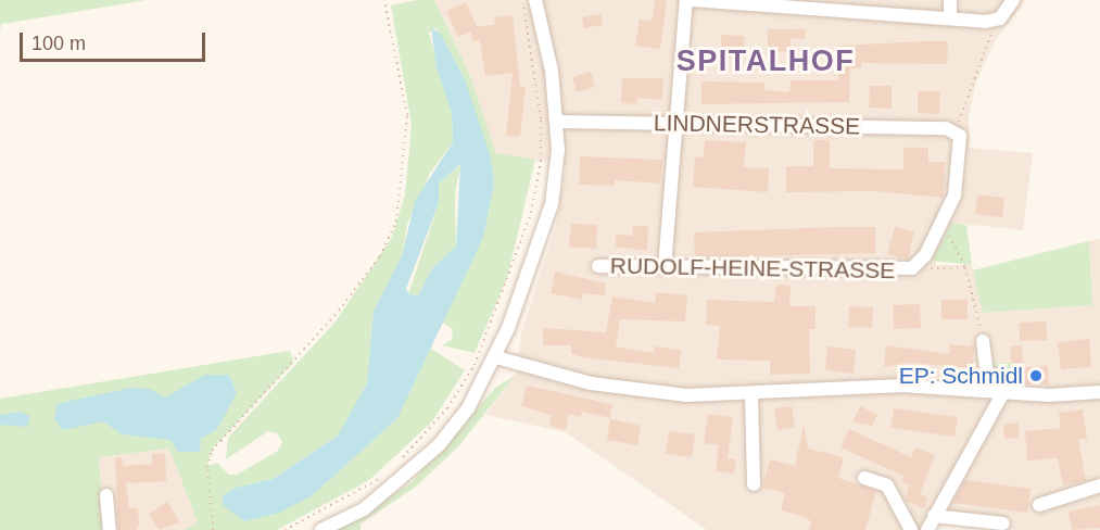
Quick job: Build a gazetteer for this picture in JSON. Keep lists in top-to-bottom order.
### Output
{
  "streets": {
    "street": ["LINDNERSTRASSE", "RUDOLF-HEINE-STRASSE"]
  },
  "crossings": [
    ["LINDNERSTRASSE", "RUDOLF-HEINE-STRASSE"]
  ],
  "districts": ["SPITALHOF"],
  "places": ["EP: Schmidl"],
  "scale_bar": "100 m"
}
